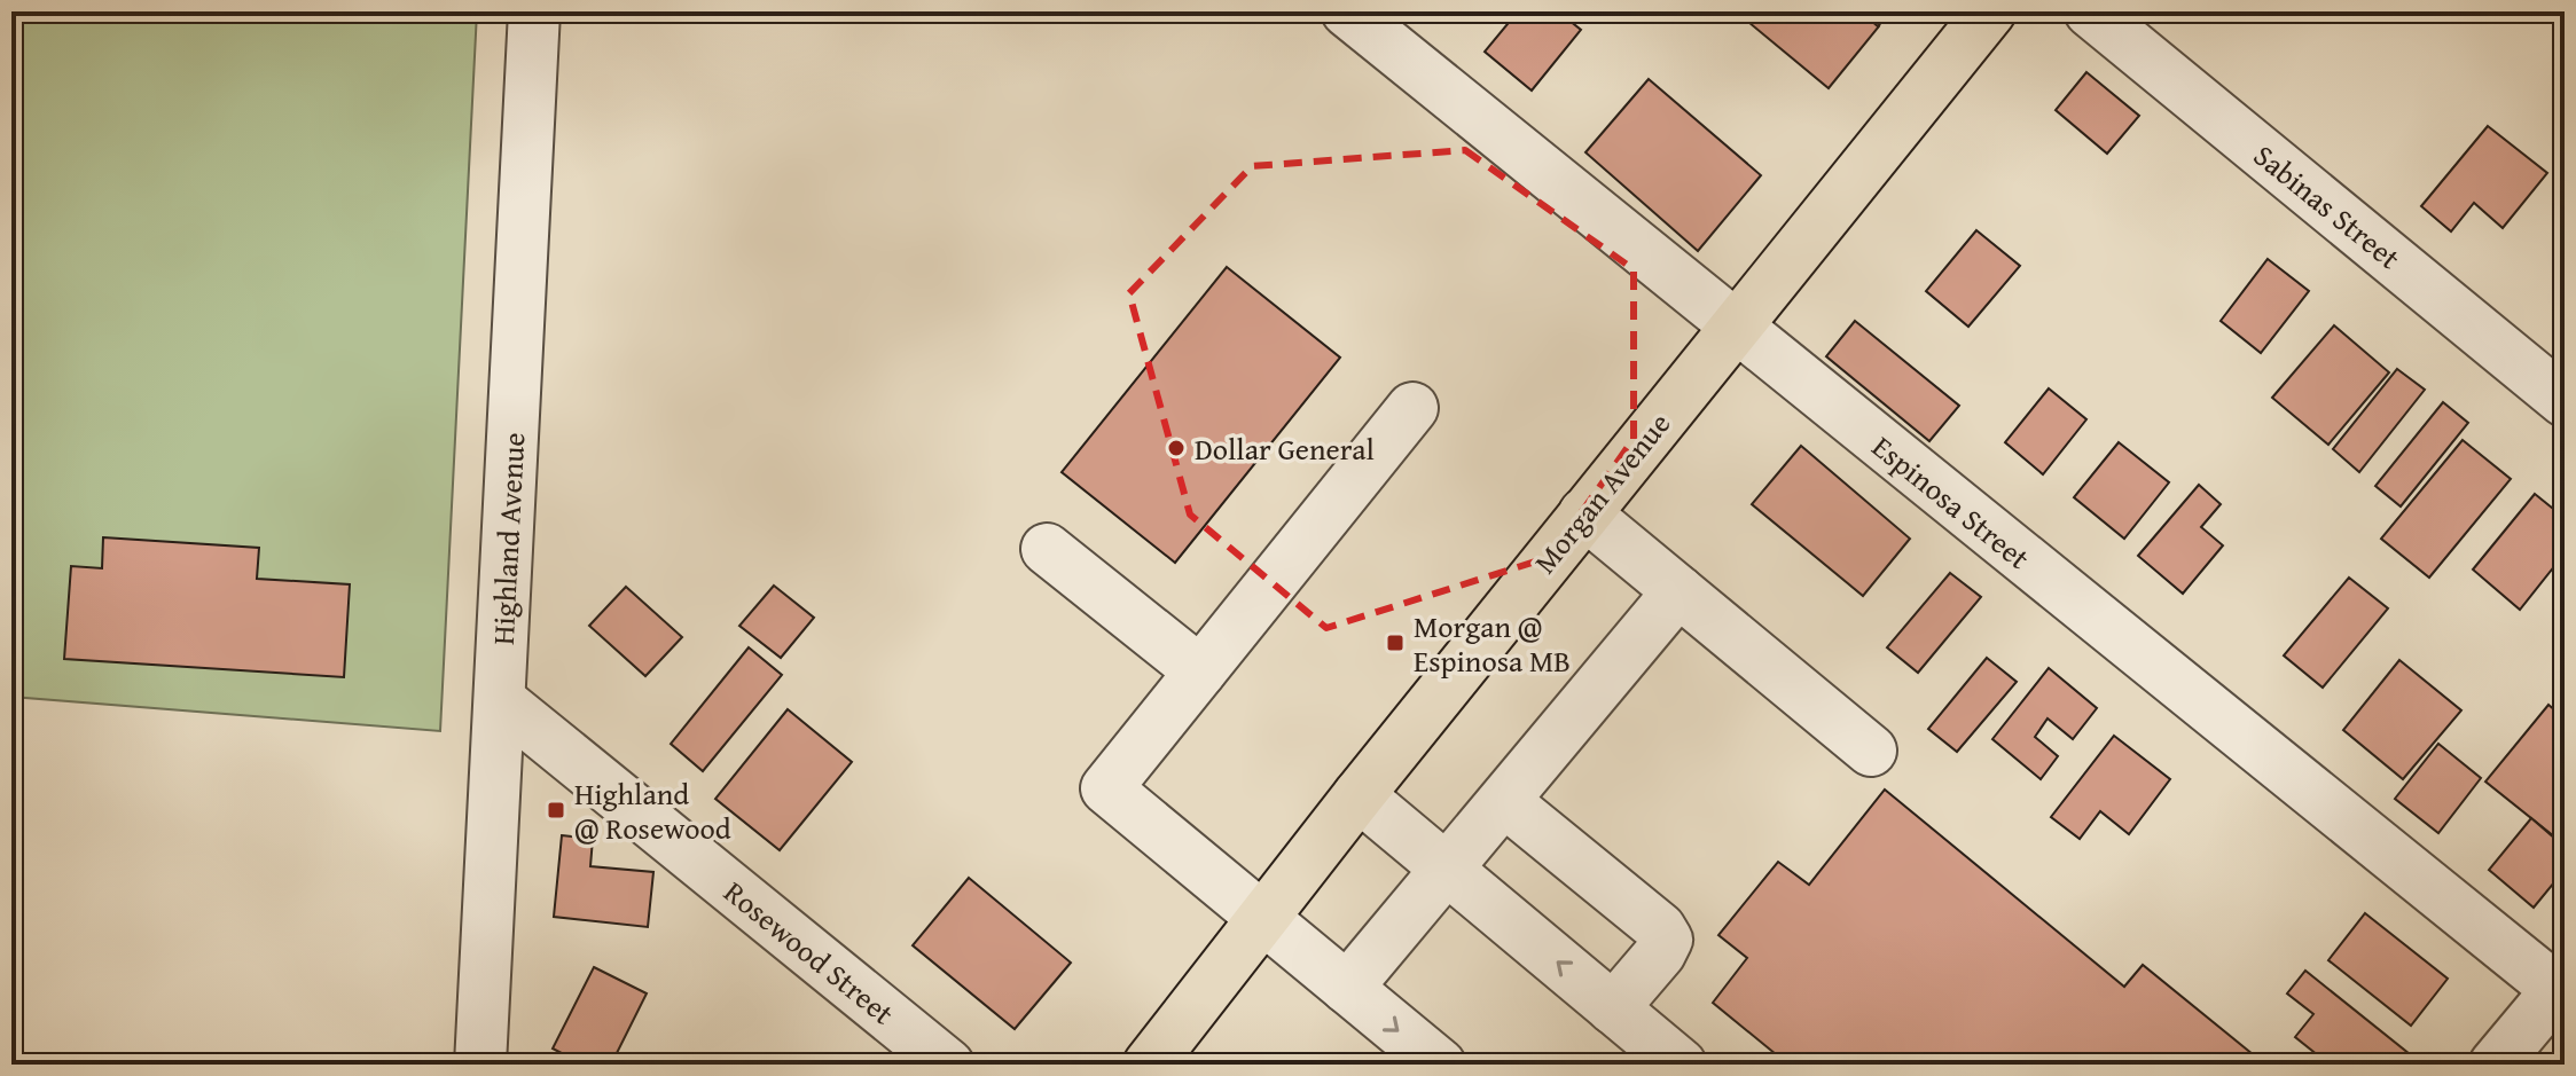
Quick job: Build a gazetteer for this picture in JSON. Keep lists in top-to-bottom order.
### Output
{
  "streets": {
    "main road": ["Morgan Avenue"],
    "street": [
      "Sabinas Street",
      "Espinosa Street",
      "Highland Avenue",
      "Rosewood Street"
    ]
  },
  "crossings": [
    ["Morgan Avenue", "Espinosa Street"],
    ["Highland Avenue", "Rosewood Street"]
  ],
  "places": {
    "other": ["Dollar General"],
    "transit": ["Morgan @ Espinosa MB", "Highland @ Rosewood"]
  }
}
